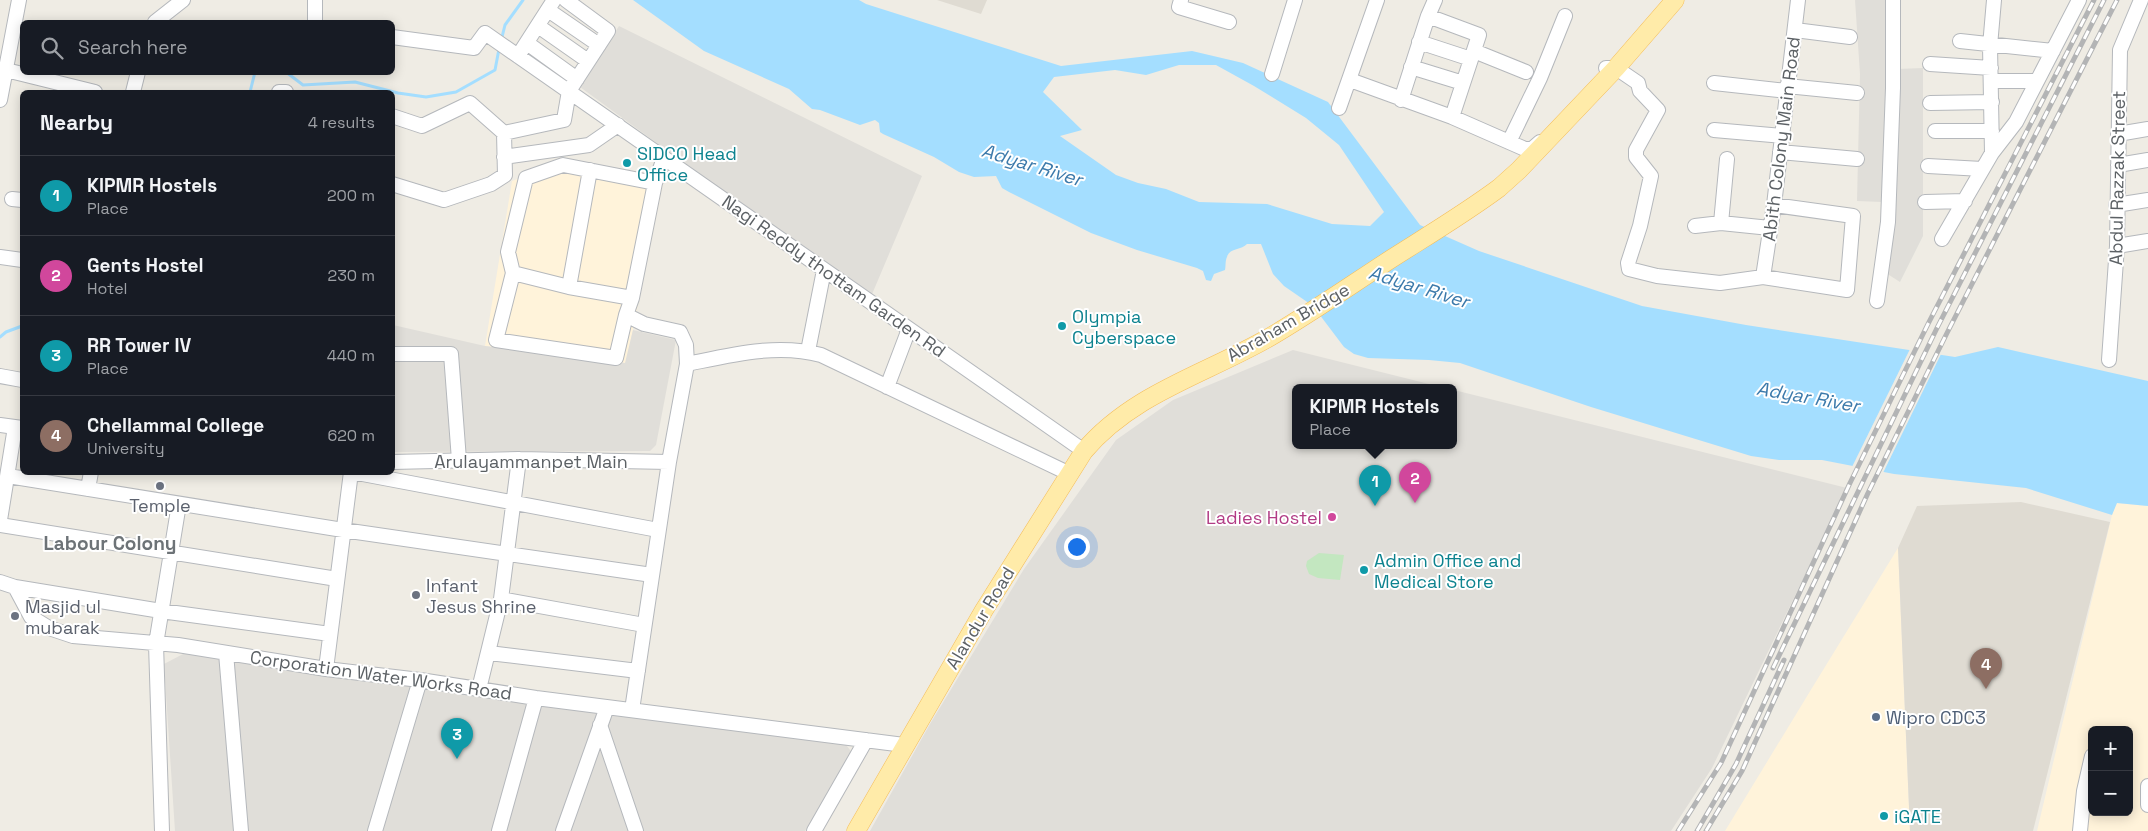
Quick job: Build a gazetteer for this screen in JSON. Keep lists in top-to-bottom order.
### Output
{
  "streets": {
    "main road": ["Abraham Bridge", "Alandur Road"],
    "street": [
      "Abith Colony Main Road",
      "Abdul Razzak Street",
      "Nagi Reddy thottam Garden Rd",
      "Arulayammanpet Main",
      "Corporation Water Works Road"
    ]
  },
  "crossings": [
    ["Nagi Reddy thottam Garden Rd", "Alandur Road"],
    ["Abraham Bridge", "Alandur Road"],
    ["Alandur Road", "Corporation Water Works Road"]
  ],
  "districts": ["Labour Colony"],
  "water": ["Adyar River"],
  "places": [
    "SIDCO Head Office",
    "Olympia Cyberspace",
    "Temple",
    "Ladies Hostel",
    "Admin Office and Medical Store",
    "Infant Jesus Shrine",
    "Masjid ul mubarak",
    "Wipro CDC3",
    "iGATE"
  ],
  "page": {
    "search": "Search here",
    "heading": ["Nearby", "4 results"],
    "list": [
      {
        "mark": "1",
        "name": "KIPMR Hostels",
        "note": "Place",
        "value": "200 m"
      },
      {
        "mark": "2",
        "name": "Gents Hostel",
        "note": "Hotel",
        "value": "230 m"
      },
      {
        "mark": "3",
        "name": "RR Tower IV",
        "note": "Place",
        "value": "440 m"
      },
      {
        "mark": "4",
        "name": "Chellammal College",
        "note": "University",
        "value": "620 m"
      }
    ],
    "popup": ["KIPMR Hostels", "Place"],
    "pins": [
      "2",
      "1",
      "4",
      "3"
    ],
    "map_buttons": ["+", "−"]
  }
}
